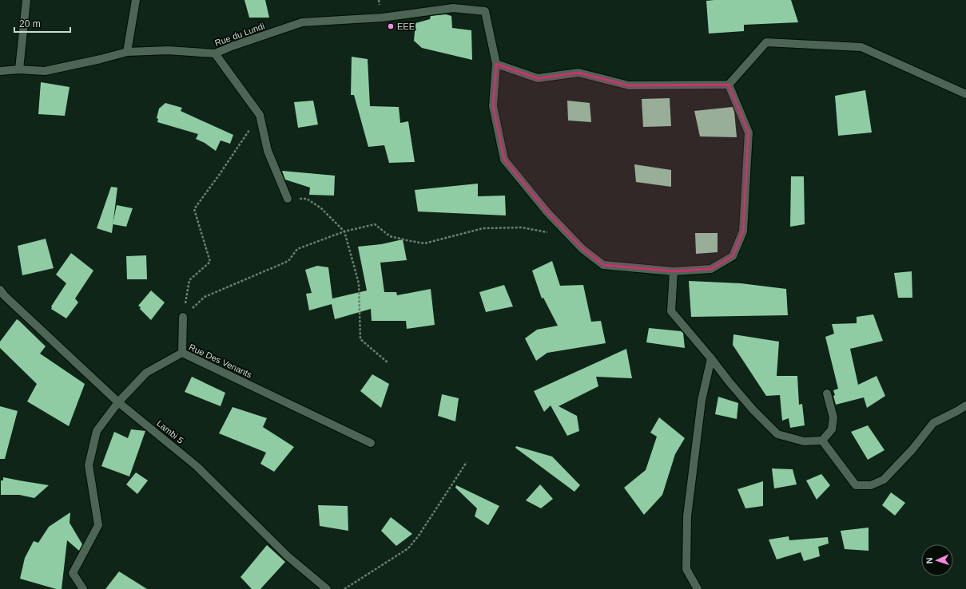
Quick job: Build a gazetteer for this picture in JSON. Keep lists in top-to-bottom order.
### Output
{
  "streets": {
    "street": ["Rue du Lundi", "Rue Des Venants", "Lambi 5"]
  },
  "crossings": [
    ["Rue Des Venants", "Lambi 5"]
  ],
  "places": ["EEE"],
  "scale_bar": "20 m",
  "north": "left"
}
